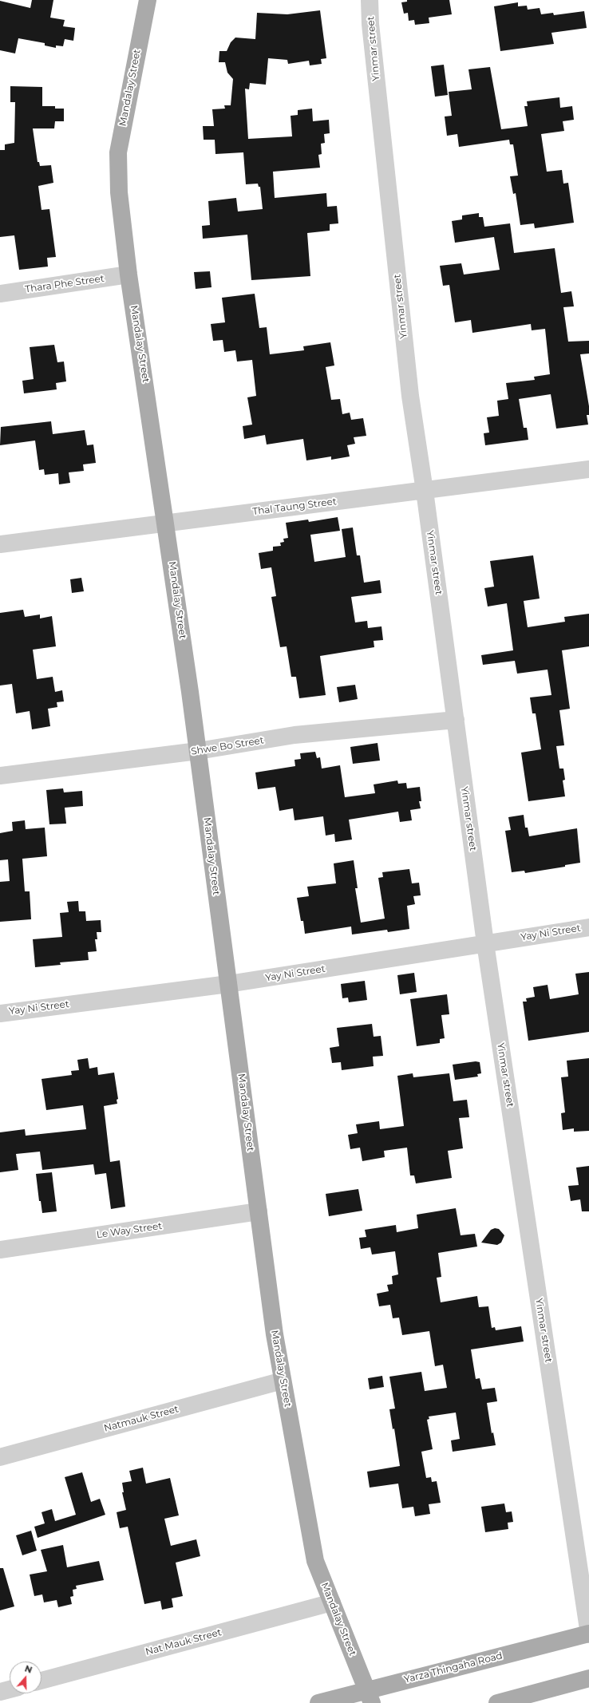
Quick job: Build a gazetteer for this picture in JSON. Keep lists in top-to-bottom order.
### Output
{
  "streets": {
    "main road": ["Mandalay Street", "Yarza Thingaha Road"],
    "street": [
      "Yinmar street",
      "Thara Phe Street",
      "Thal Taung Street",
      "Shwe Bo Street",
      "Yay Ni Street",
      "Le Way Street",
      "Natmauk Street",
      "Nat Mauk Street"
    ]
  },
  "crossings": [
    ["Yinmar street", "Thal Taung Street"],
    ["Yinmar street", "Shwe Bo Street"],
    ["Yinmar street", "Yay Ni Street"],
    ["Yinmar street", "Yarza Thingaha Road"],
    ["Mandalay Street", "Thara Phe Street"],
    ["Mandalay Street", "Thal Taung Street"],
    ["Mandalay Street", "Shwe Bo Street"],
    ["Mandalay Street", "Yay Ni Street"],
    ["Mandalay Street", "Le Way Street"],
    ["Mandalay Street", "Natmauk Street"],
    ["Mandalay Street", "Nat Mauk Street"],
    ["Mandalay Street", "Yarza Thingaha Road"]
  ],
  "north": "top"
}
